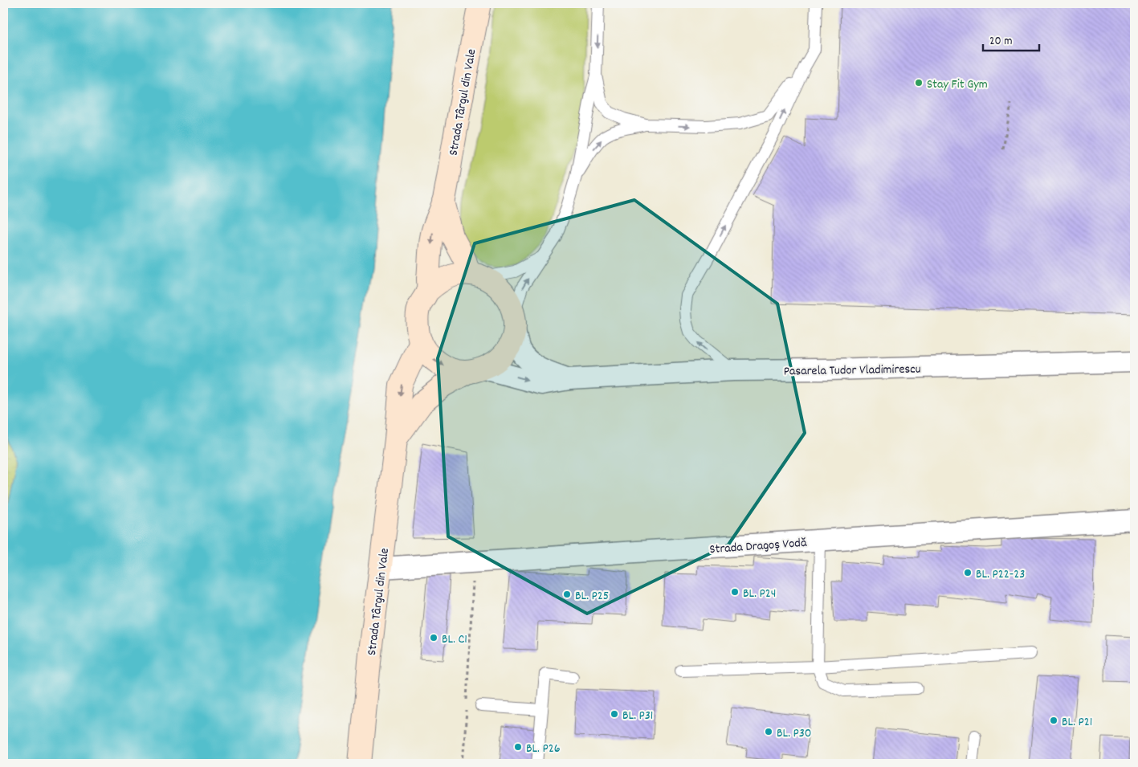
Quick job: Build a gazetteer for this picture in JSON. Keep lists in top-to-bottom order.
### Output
{
  "streets": {
    "street": ["Strada Târgul din Vale", "Pasarela Tudor Vladimirescu", "Strada Dragoș Vodă"]
  },
  "crossings": [
    ["Strada Târgul din Vale", "Pasarela Tudor Vladimirescu"],
    ["Strada Târgul din Vale", "Strada Dragoș Vodă"]
  ],
  "places": [
    "Stay Fit Gym",
    "BL. P22-23",
    "BL. P24",
    "BL. P25",
    "BL. C1",
    "BL. P31",
    "BL. P21",
    "BL. P30",
    "BL. P26"
  ],
  "scale_bar": "20 m"
}
